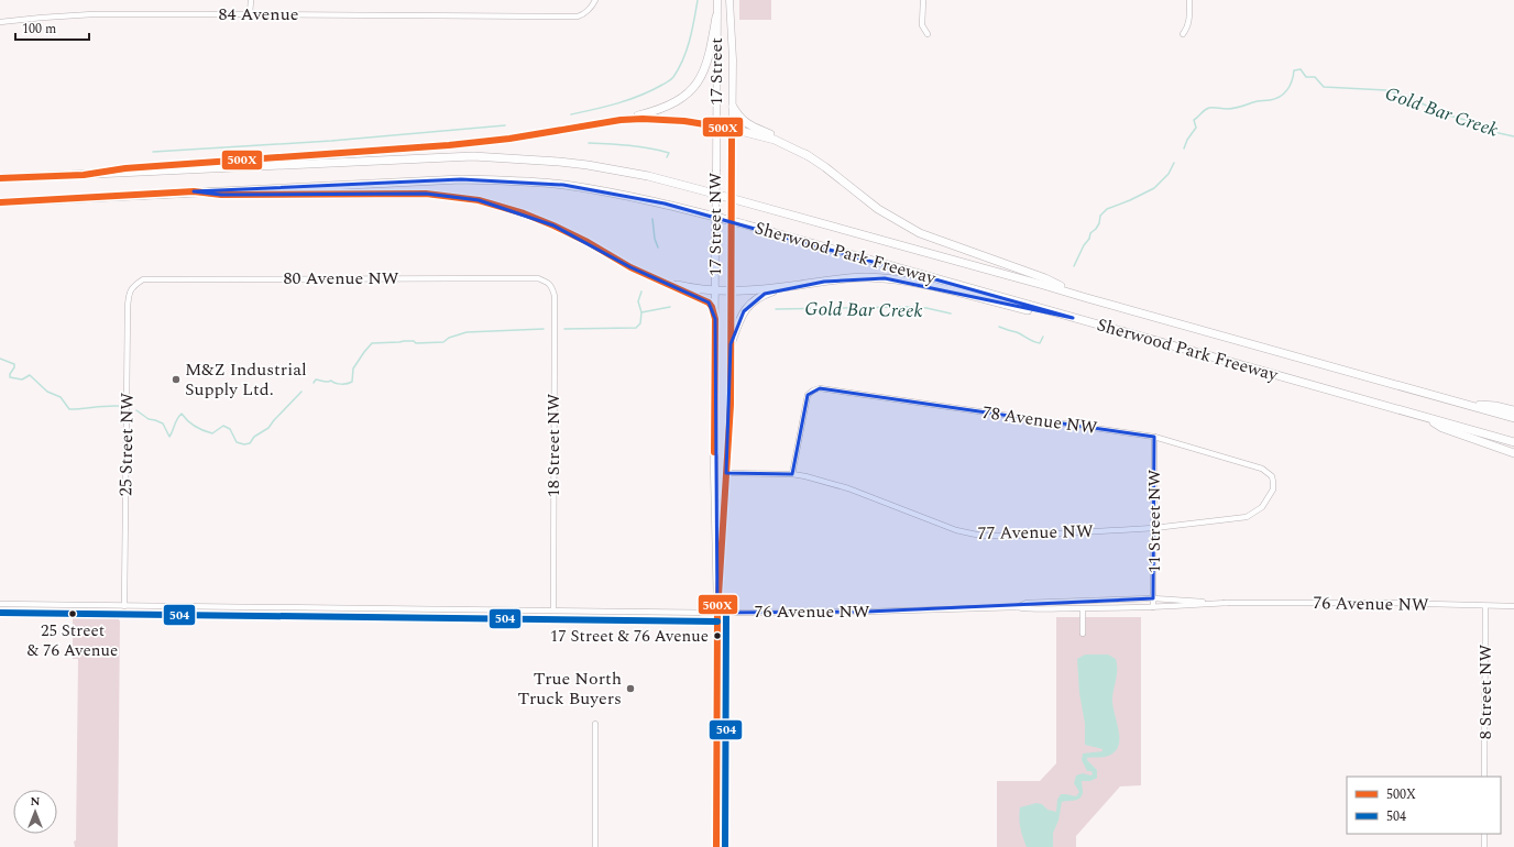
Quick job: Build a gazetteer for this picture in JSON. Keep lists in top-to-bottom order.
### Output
{
  "streets": {
    "highway": ["Sherwood Park Freeway"],
    "main road": ["17 Street", "17 Street NW"],
    "street": [
      "84 Avenue",
      "80 Avenue NW",
      "78 Avenue NW",
      "25 Street NW",
      "18 Street NW",
      "11 Street NW",
      "77 Avenue NW",
      "76 Avenue NW",
      "8 Street NW"
    ]
  },
  "crossings": [
    ["17 Street", "17 Street NW"],
    ["17 Street NW", "77 Avenue NW"],
    ["17 Street NW", "76 Avenue NW"],
    ["80 Avenue NW", "25 Street NW"],
    ["80 Avenue NW", "18 Street NW"],
    ["78 Avenue NW", "11 Street NW"],
    ["78 Avenue NW", "77 Avenue NW"],
    ["25 Street NW", "76 Avenue NW"],
    ["18 Street NW", "76 Avenue NW"],
    ["11 Street NW", "77 Avenue NW"],
    ["11 Street NW", "76 Avenue NW"],
    ["76 Avenue NW", "8 Street NW"]
  ],
  "water": ["Gold Bar Creek"],
  "places": [
    "M&Z Industrial Supply Ltd.",
    "25 Street & 76 Avenue",
    "17 Street & 76 Avenue",
    "True North Truck Buyers"
  ],
  "lines": ["transit line 500X", "transit line 504"],
  "legend": ["500X", "504"],
  "scale_bar": "100 m",
  "north": "top"
}
